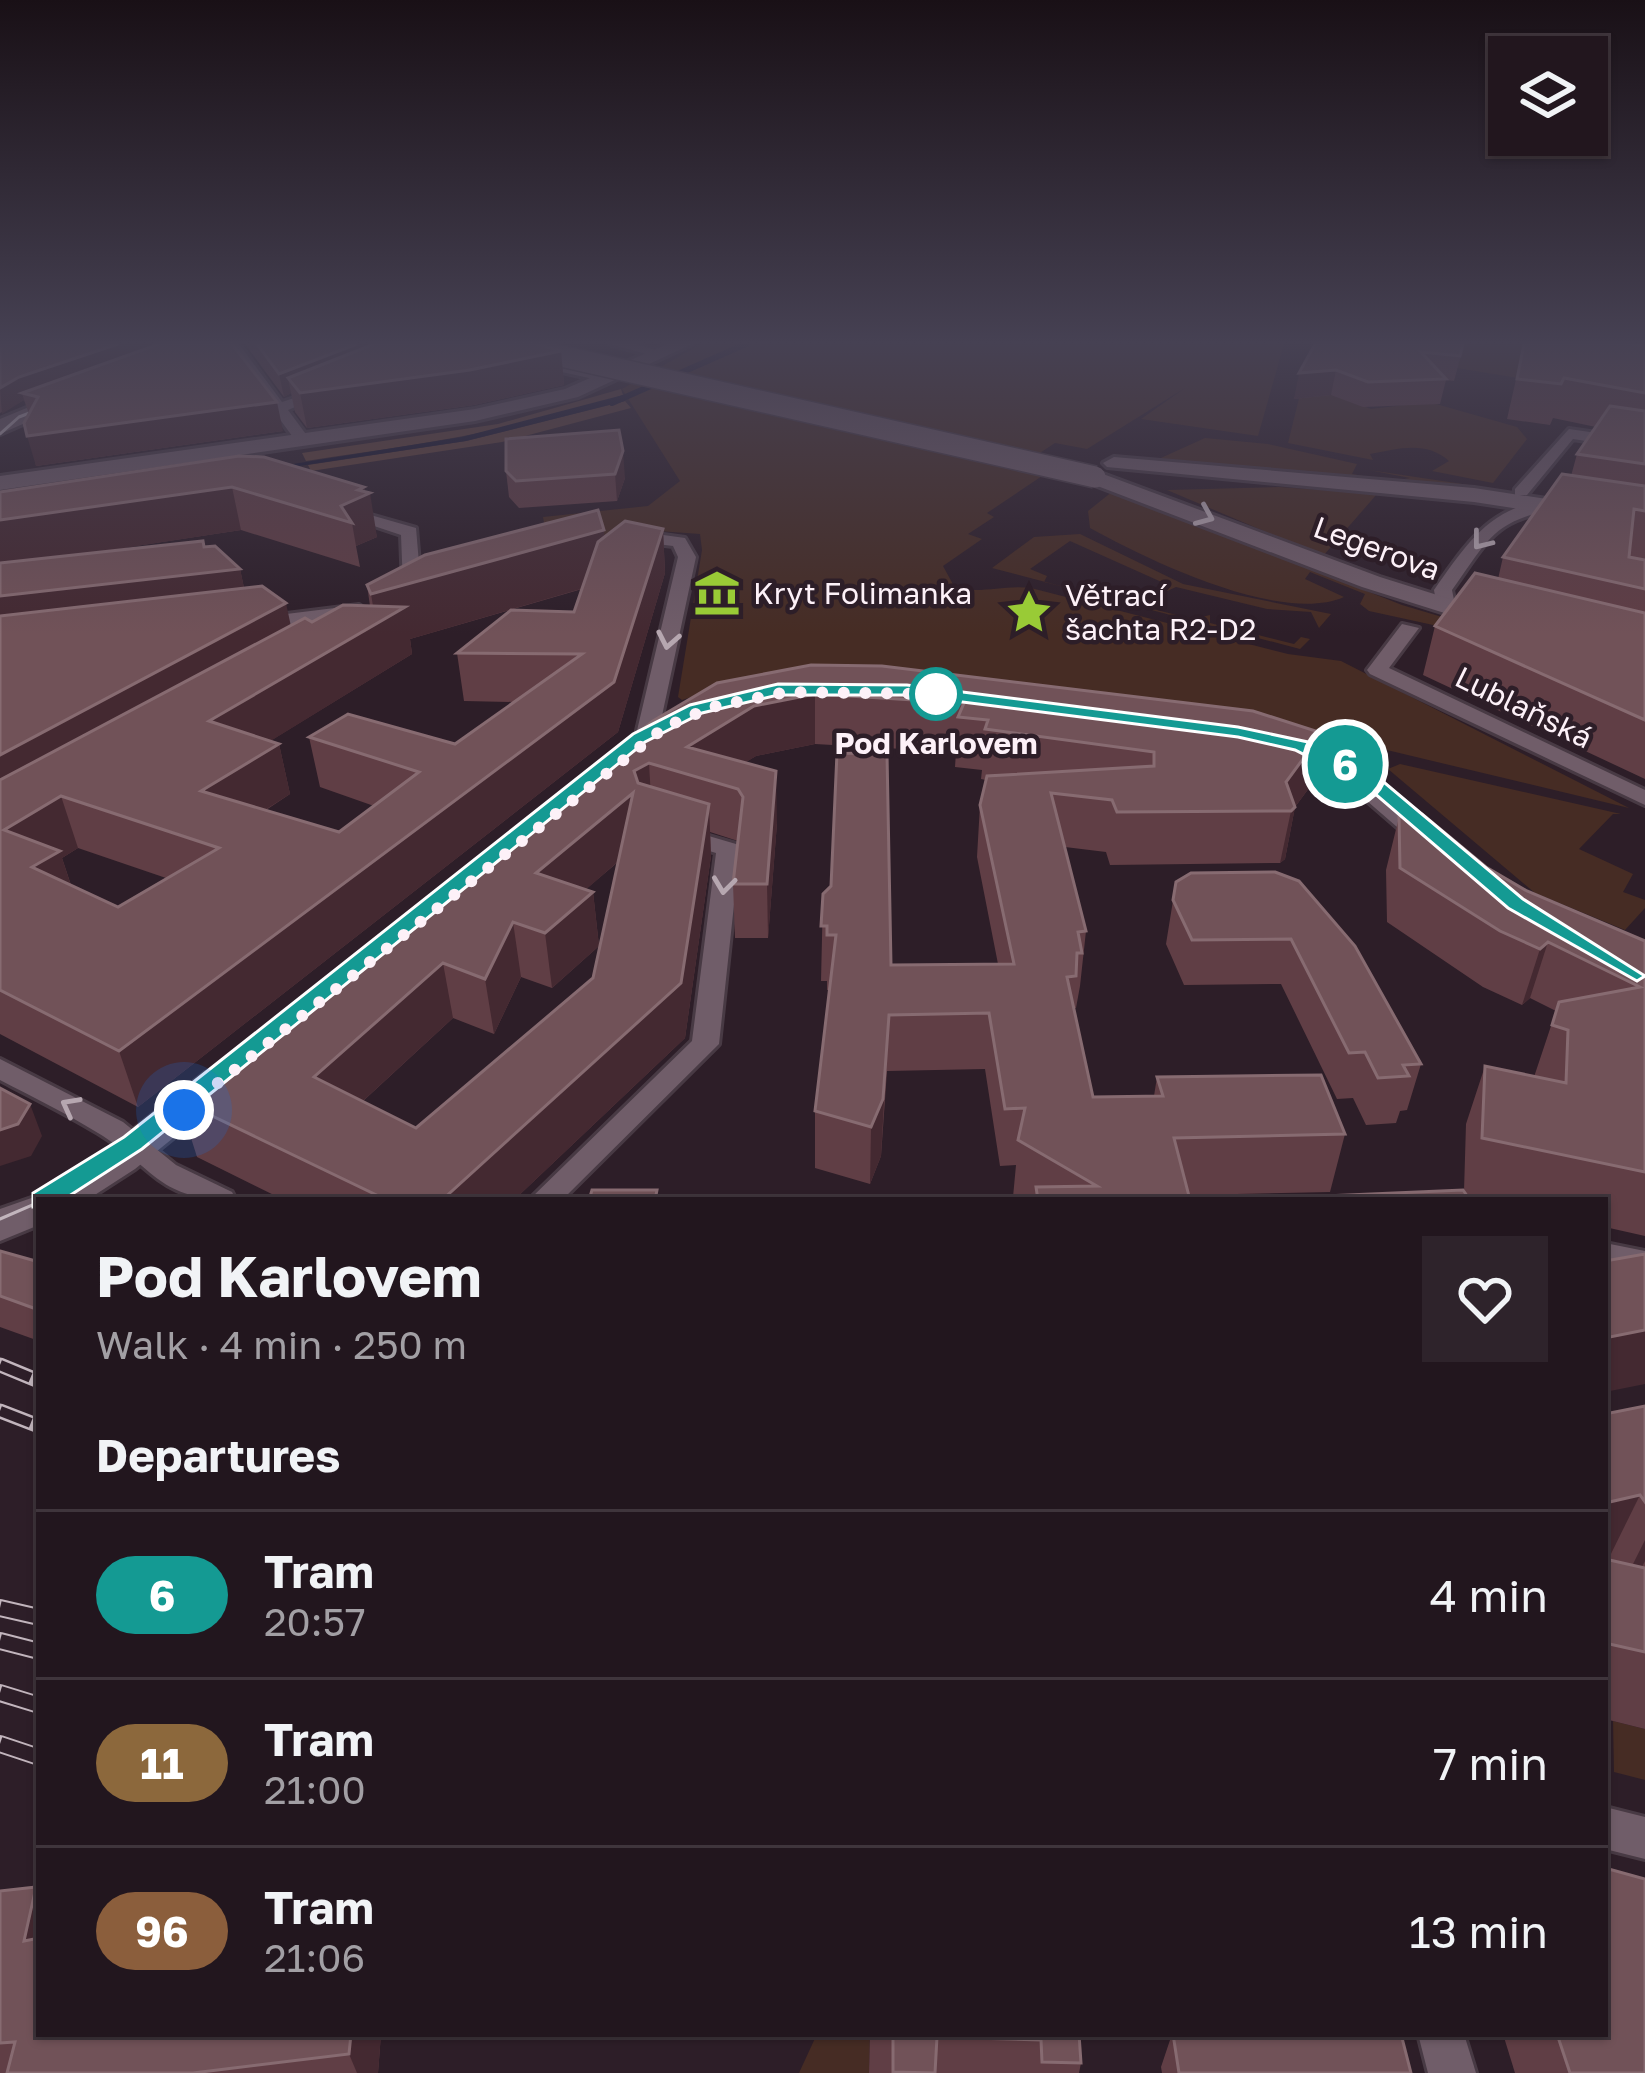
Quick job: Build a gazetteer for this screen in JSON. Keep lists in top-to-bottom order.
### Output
{
  "streets": {
    "main road": ["Legerova"],
    "street": ["Lublaňská"]
  },
  "places": {
    "museum": ["Kryt Folimanka"],
    "place": ["Větrací šachta R2-D2"],
    "other": ["Pod Karlovem"]
  },
  "lines": ["tram line 6"],
  "page": {
    "on_map": "6",
    "heading": [
      ["Pod Karlovem", "Walk · 4 min · 250 m"],
      "Departures"
    ],
    "list": [
      {
        "mark": "6",
        "name": "Tram",
        "note": "20:57",
        "value": "4 min"
      },
      {
        "mark": "11",
        "name": "Tram",
        "note": "21:00",
        "value": "7 min"
      },
      {
        "mark": "96",
        "name": "Tram",
        "note": "21:06",
        "value": "13 min"
      }
    ]
  }
}
